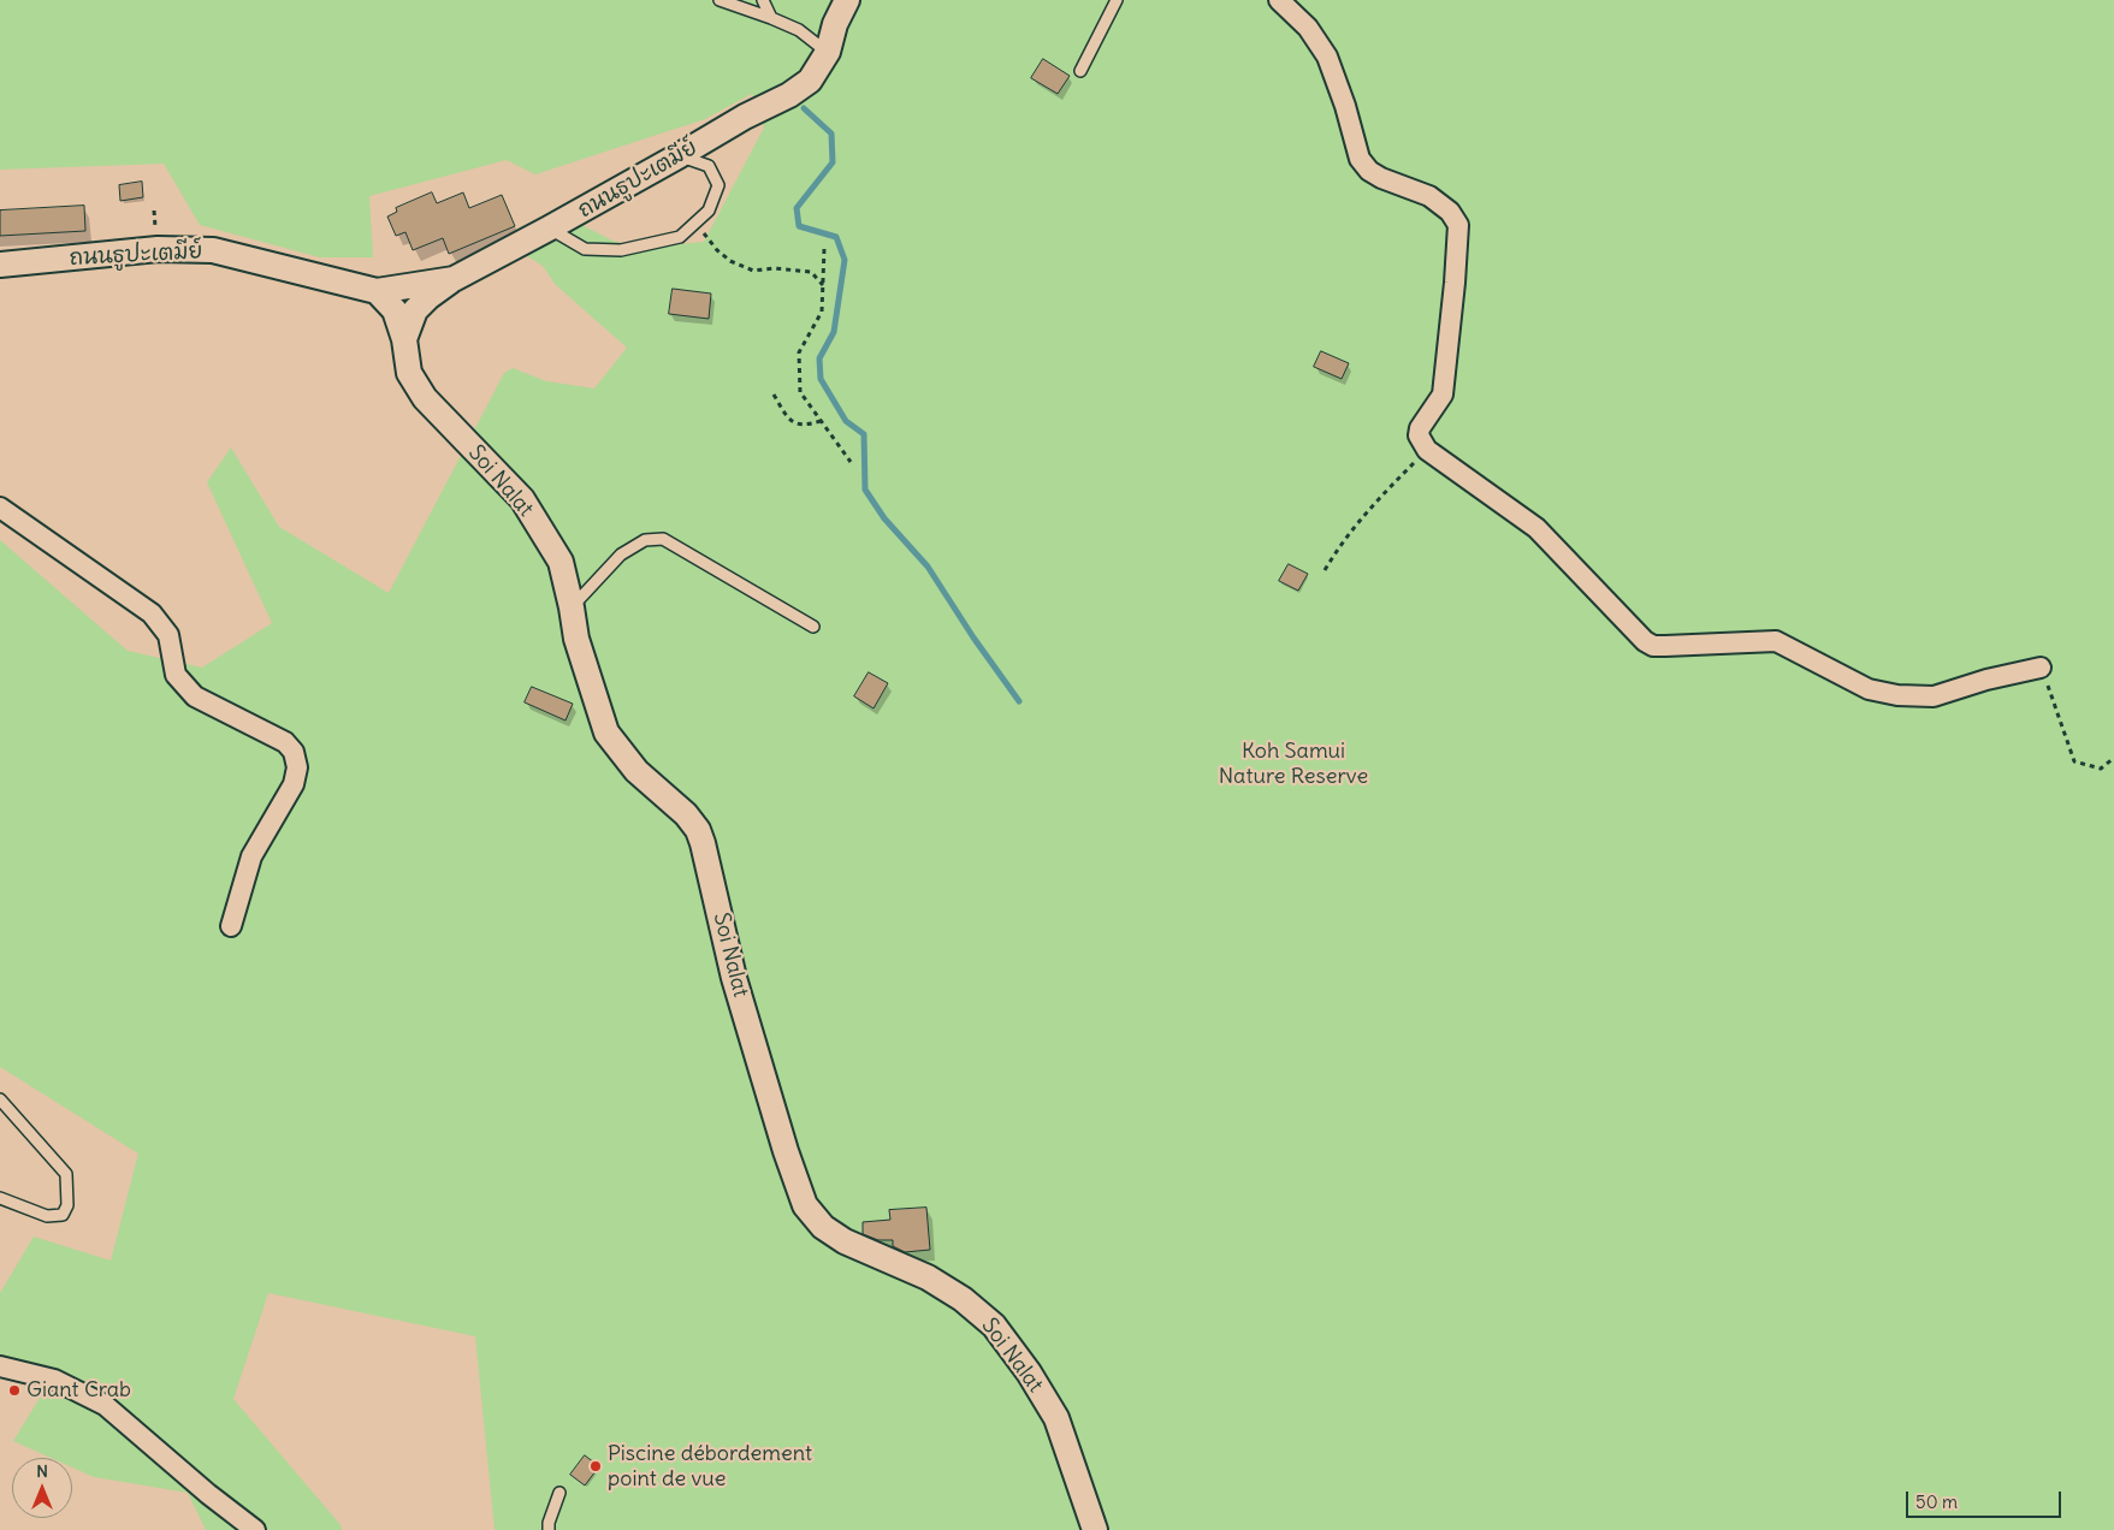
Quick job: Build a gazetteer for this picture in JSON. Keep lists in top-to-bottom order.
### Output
{
  "streets": {
    "street": ["ถนนธูปะเตมีย์", "Soi Nalat"]
  },
  "parks": ["Koh Samui Nature Reserve"],
  "places": ["Giant Crab", "Piscine débordement point de vue"],
  "scale_bar": "50 m",
  "north": "top"
}
